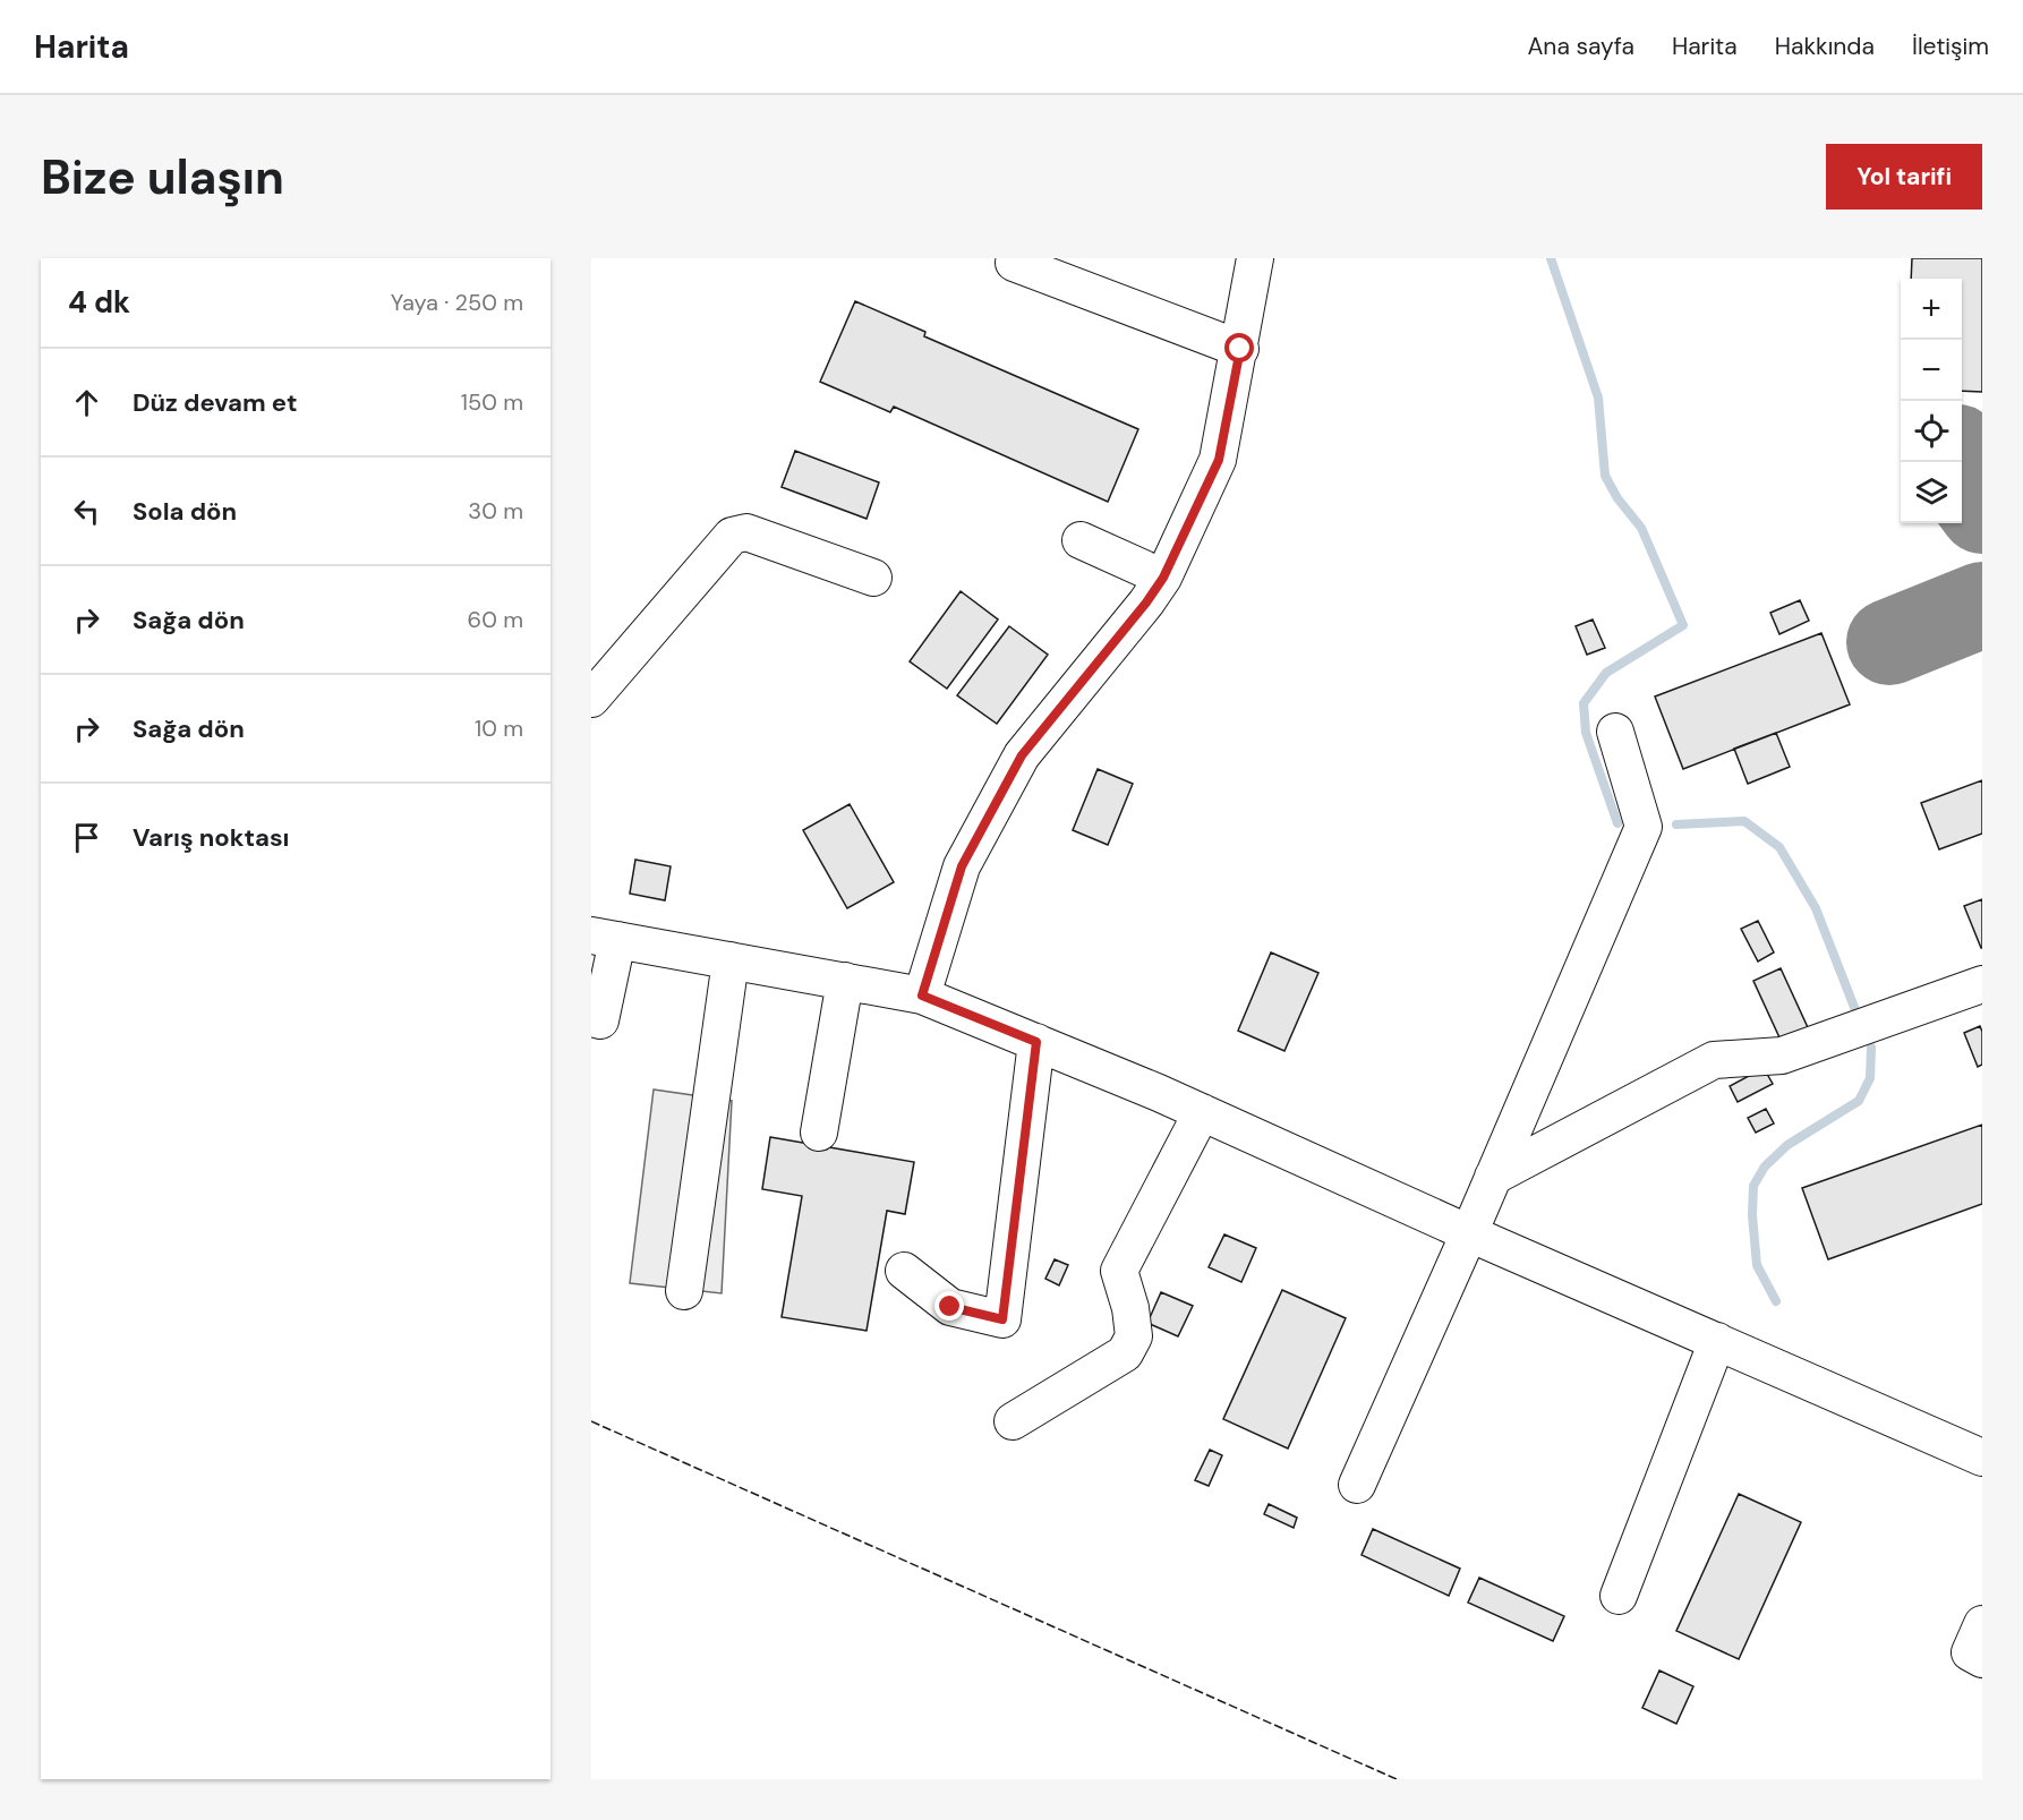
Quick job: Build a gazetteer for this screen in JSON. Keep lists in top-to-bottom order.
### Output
{
  "page": {
    "header": "Harita",
    "nav": [
      "Ana sayfa",
      "Harita",
      "Hakkında",
      "İletişim"
    ],
    "buttons": "Yol tarifi",
    "title": "Bize ulaşın",
    "heading": ["4 dk", "Yaya · 250 m"],
    "map_buttons": ["+", "−"],
    "list": [
      ["Düz devam et", "150 m"],
      ["Sola dön", "30 m"],
      ["Sağa dön", "60 m"],
      ["Sağa dön", "10 m"],
      "Varış noktası"
    ]
  }
}
